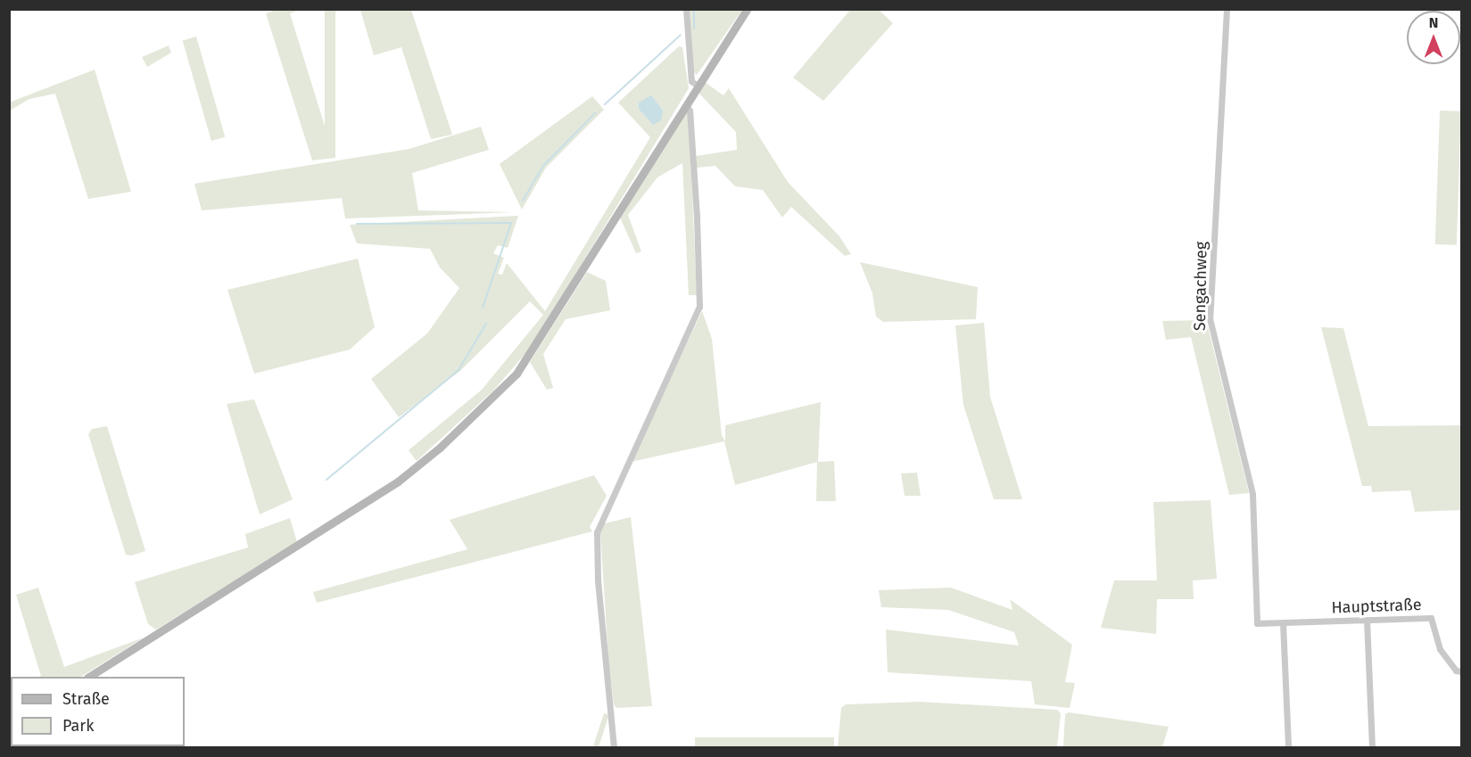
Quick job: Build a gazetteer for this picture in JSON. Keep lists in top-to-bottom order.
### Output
{
  "streets": {
    "street": ["Sengachweg", "Hauptstraße"]
  },
  "crossings": [
    ["Sengachweg", "Hauptstraße"]
  ],
  "legend": ["Straße", "Park"],
  "north": "top"
}
